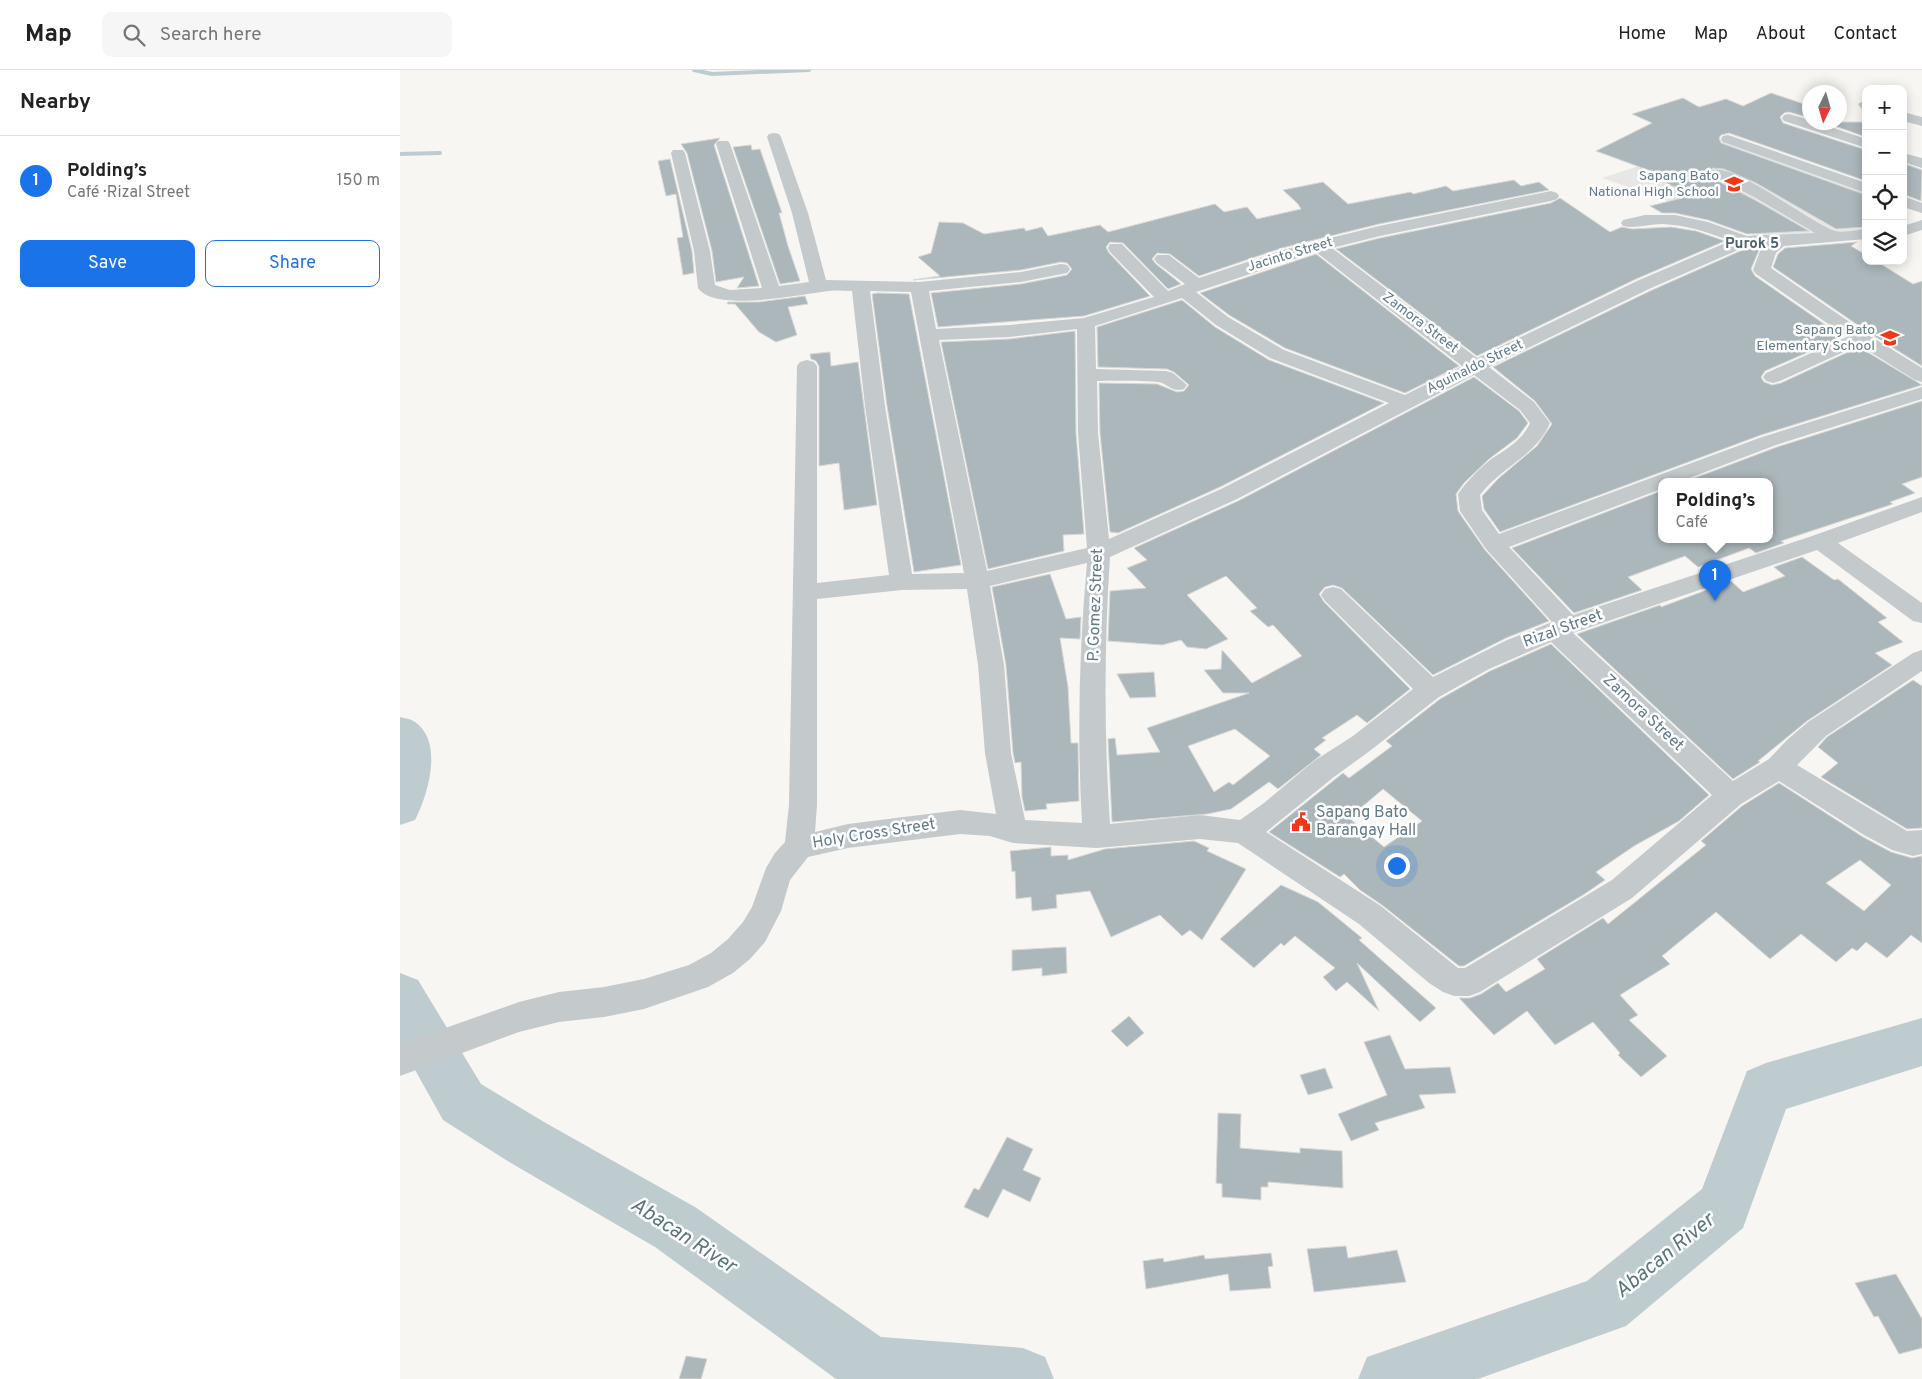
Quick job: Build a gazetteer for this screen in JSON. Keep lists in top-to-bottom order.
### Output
{
  "streets": {
    "street": [
      "Jacinto Street",
      "Zamora Street",
      "Aguinaldo Street",
      "P. Gomez Street",
      "Rizal Street",
      "Holy Cross Street"
    ]
  },
  "crossings": [
    ["Jacinto Street", "Zamora Street"],
    ["Zamora Street", "Aguinaldo Street"],
    ["Zamora Street", "Rizal Street"],
    ["Aguinaldo Street", "P. Gomez Street"],
    ["P. Gomez Street", "Holy Cross Street"],
    ["Rizal Street", "Holy Cross Street"]
  ],
  "districts": ["Purok 5"],
  "water": ["Abacan River"],
  "places": {
    "school or university": ["Sapang Bato National High School", "Sapang Bato Elementary School"],
    "public building": ["Sapang Bato Barangay Hall"]
  },
  "north": "bottom",
  "page": {
    "header": "Map",
    "search": "Search here",
    "nav": [
      "Home",
      "Map",
      "About",
      "Contact"
    ],
    "heading": "Nearby",
    "map_buttons": ["+", "−"],
    "list": [
      {
        "mark": "1",
        "name": "Polding’s",
        "note": "Café · Rizal Street",
        "value": "150 m"
      }
    ],
    "buttons": ["Save", "Share"],
    "popup": ["Polding’s", "Café"],
    "pins": "1"
  }
}
